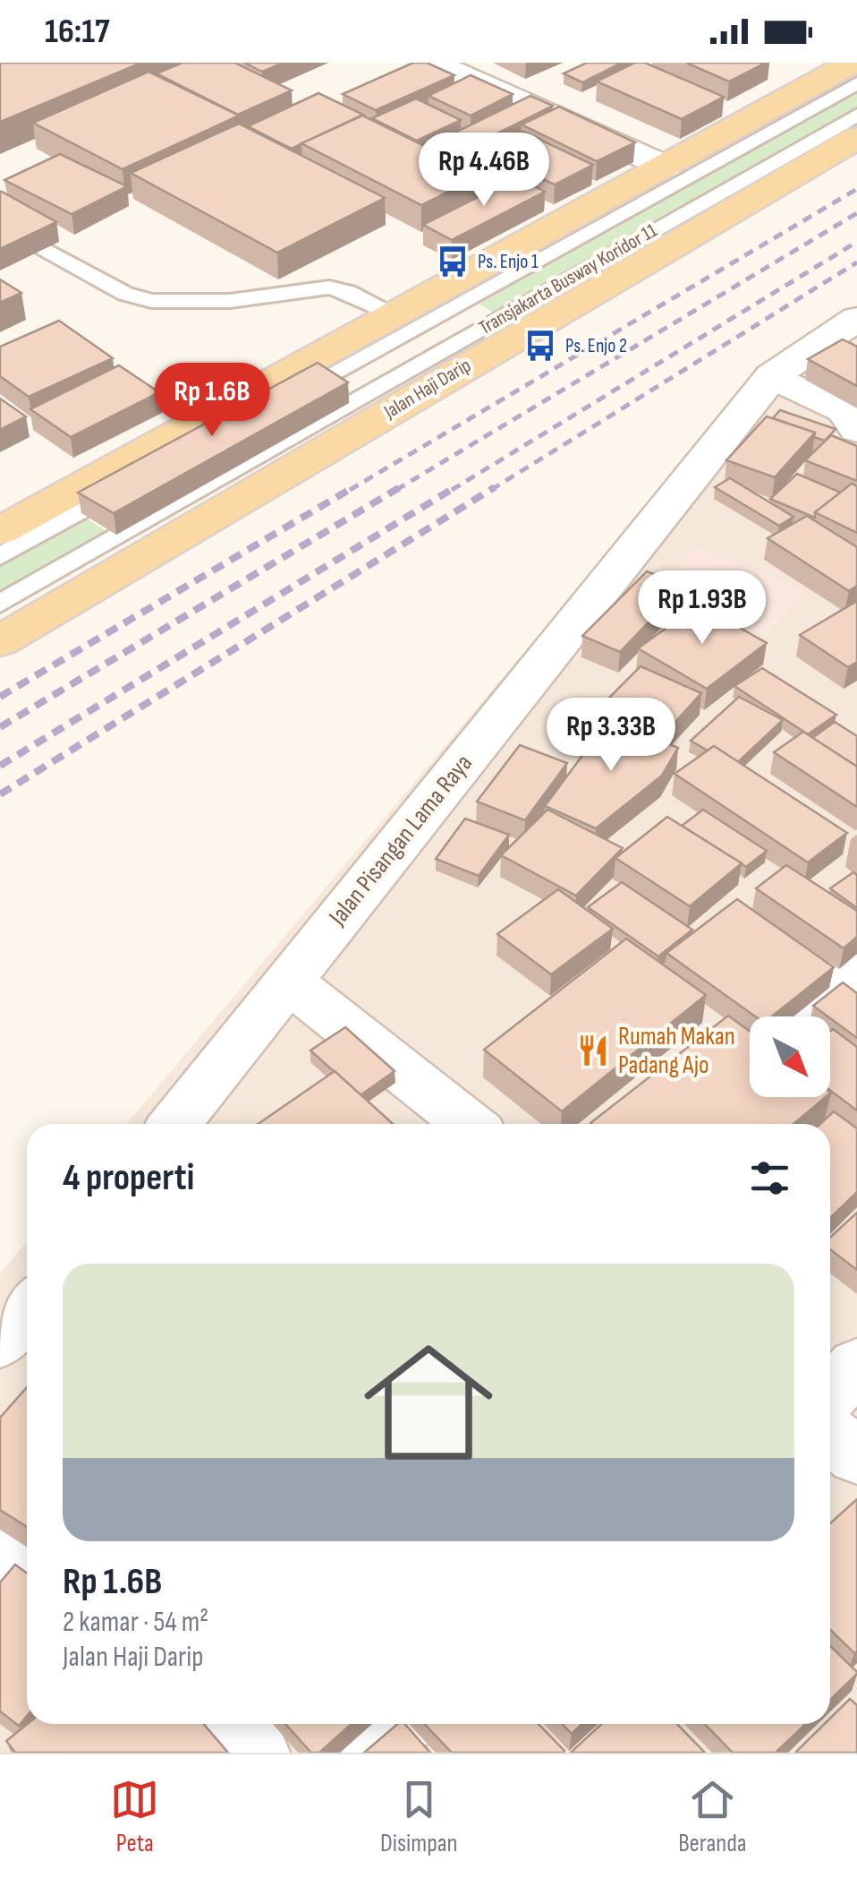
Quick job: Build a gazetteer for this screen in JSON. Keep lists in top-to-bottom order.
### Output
{
  "streets": {
    "main road": ["Jalan Haji Darip"],
    "street": ["Jalan Pisangan Lama Raya"],
    "lane": ["Transjakarta Busway Koridor 11"]
  },
  "places": {
    "bus stop": ["Ps. Enjo 1", "Ps. Enjo 2"],
    "restaurant": ["Rumah Makan Padang Ajo"]
  },
  "north": "bottom right",
  "page": {
    "status": "16:17",
    "price": [
      "Rp 4.46B",
      "Rp 1.6B",
      "Rp 1.93B",
      "Rp 3.33B"
    ],
    "heading": "4 properti",
    "list": [
      {
        "name": "Rp 1.6B",
        "note": "2 kamar · 54 m² · Jalan Haji Darip"
      }
    ],
    "tabs": ["Peta", "Disimpan", "Beranda"]
  }
}
